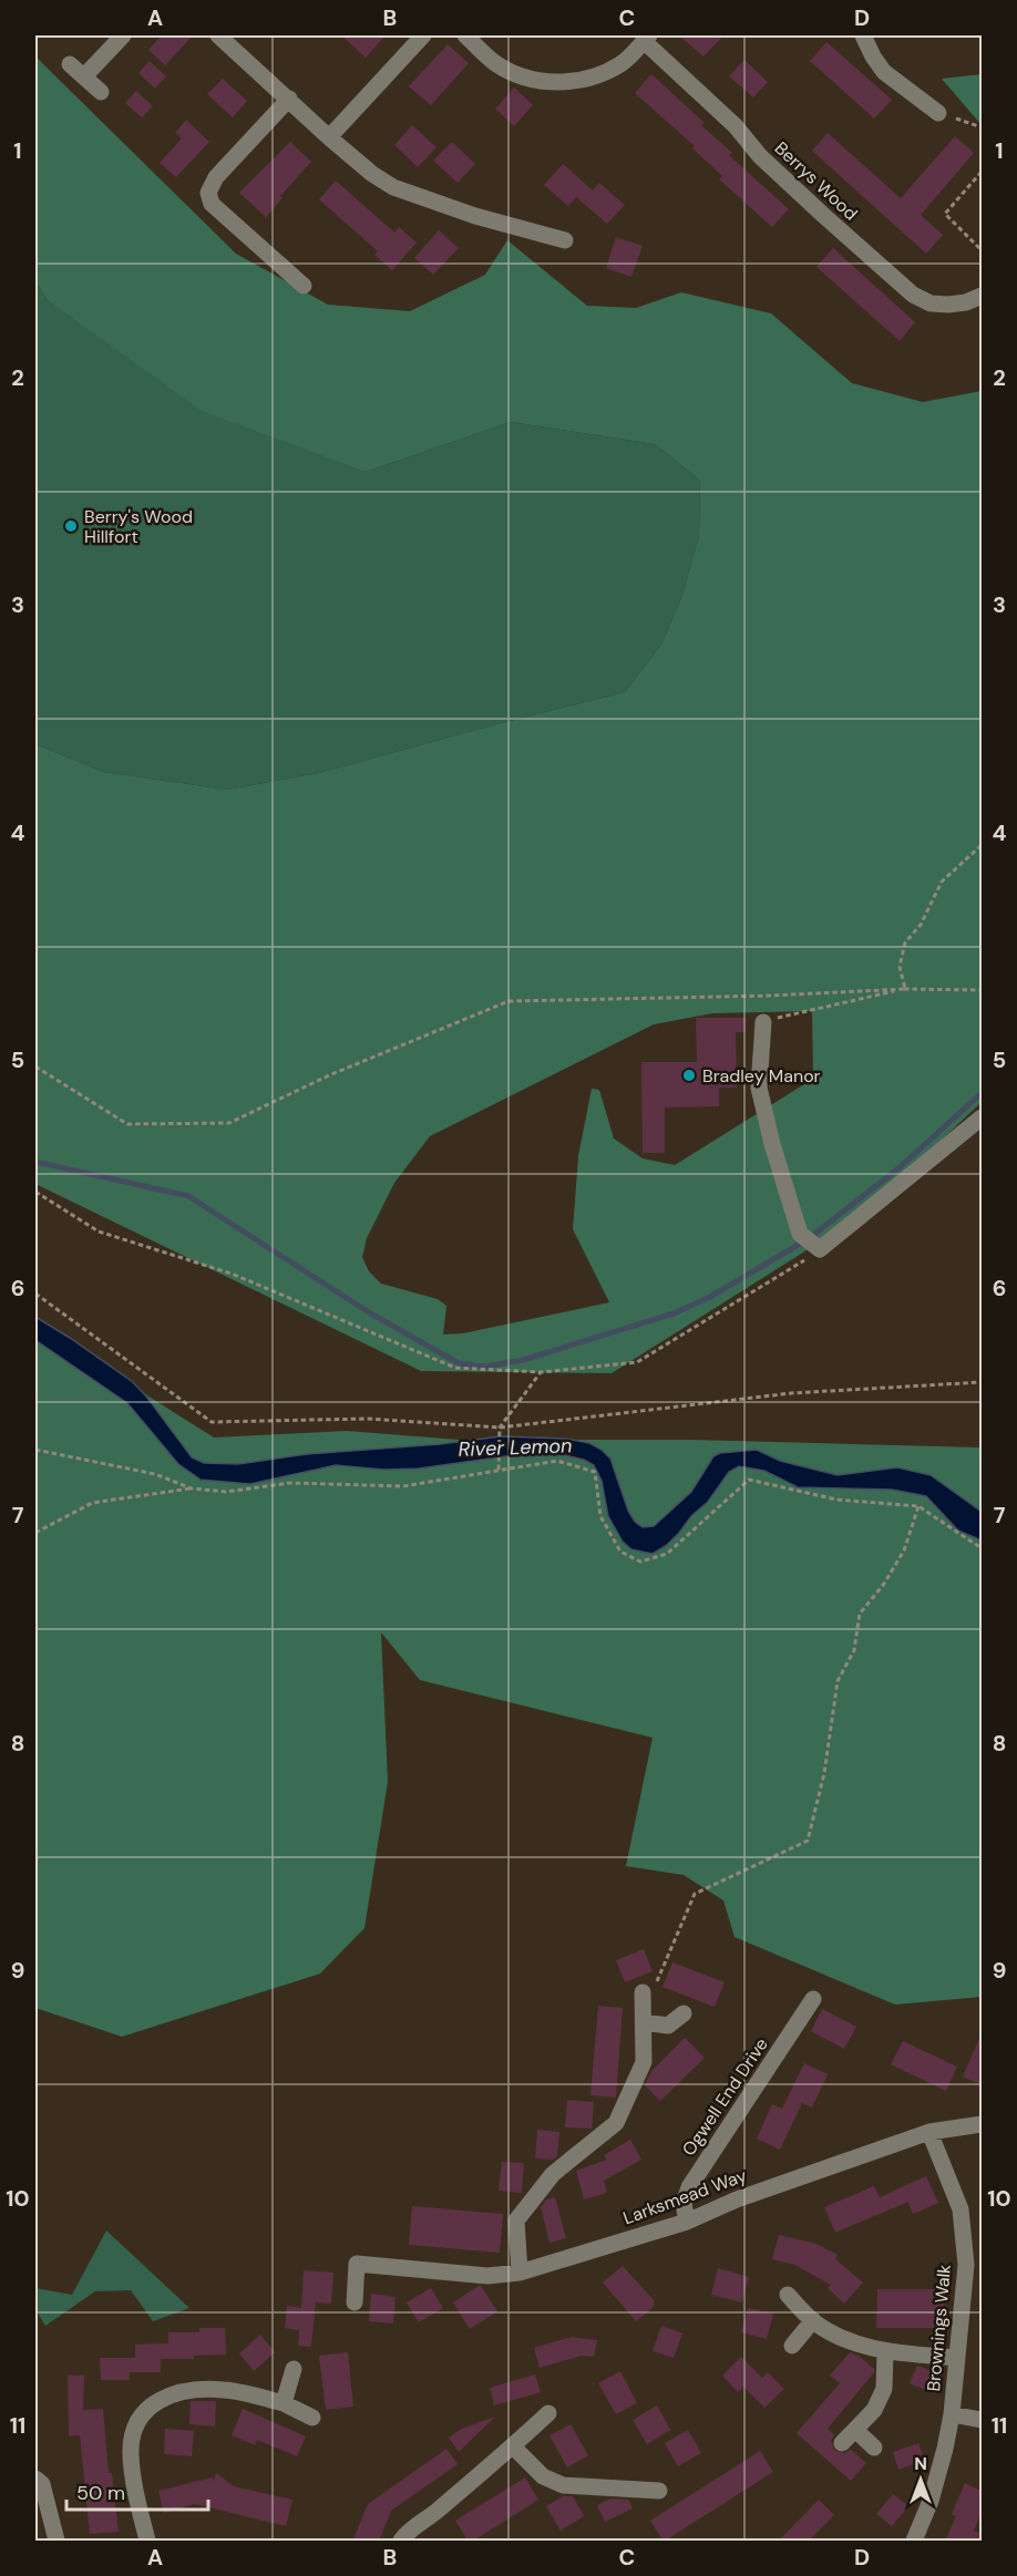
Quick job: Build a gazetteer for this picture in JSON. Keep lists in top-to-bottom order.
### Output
{
  "streets": {
    "street": [
      "Berrys Wood",
      "Ogwell End Drive",
      "Larksmead Way",
      "Brownings Walk"
    ]
  },
  "crossings": [
    ["Ogwell End Drive", "Larksmead Way"],
    ["Larksmead Way", "Brownings Walk"]
  ],
  "water": ["River Lemon"],
  "places": ["Berry's Wood Hillfort", "Bradley Manor"],
  "scale_bar": "50 m",
  "north": "top",
  "grid": {
    "columns": [
      "A",
      "B",
      "C",
      "D"
    ],
    "rows": [
      "1",
      "2",
      "3",
      "4",
      "5",
      "6",
      "7",
      "8",
      "9",
      "10",
      "11"
    ]
  }
}
